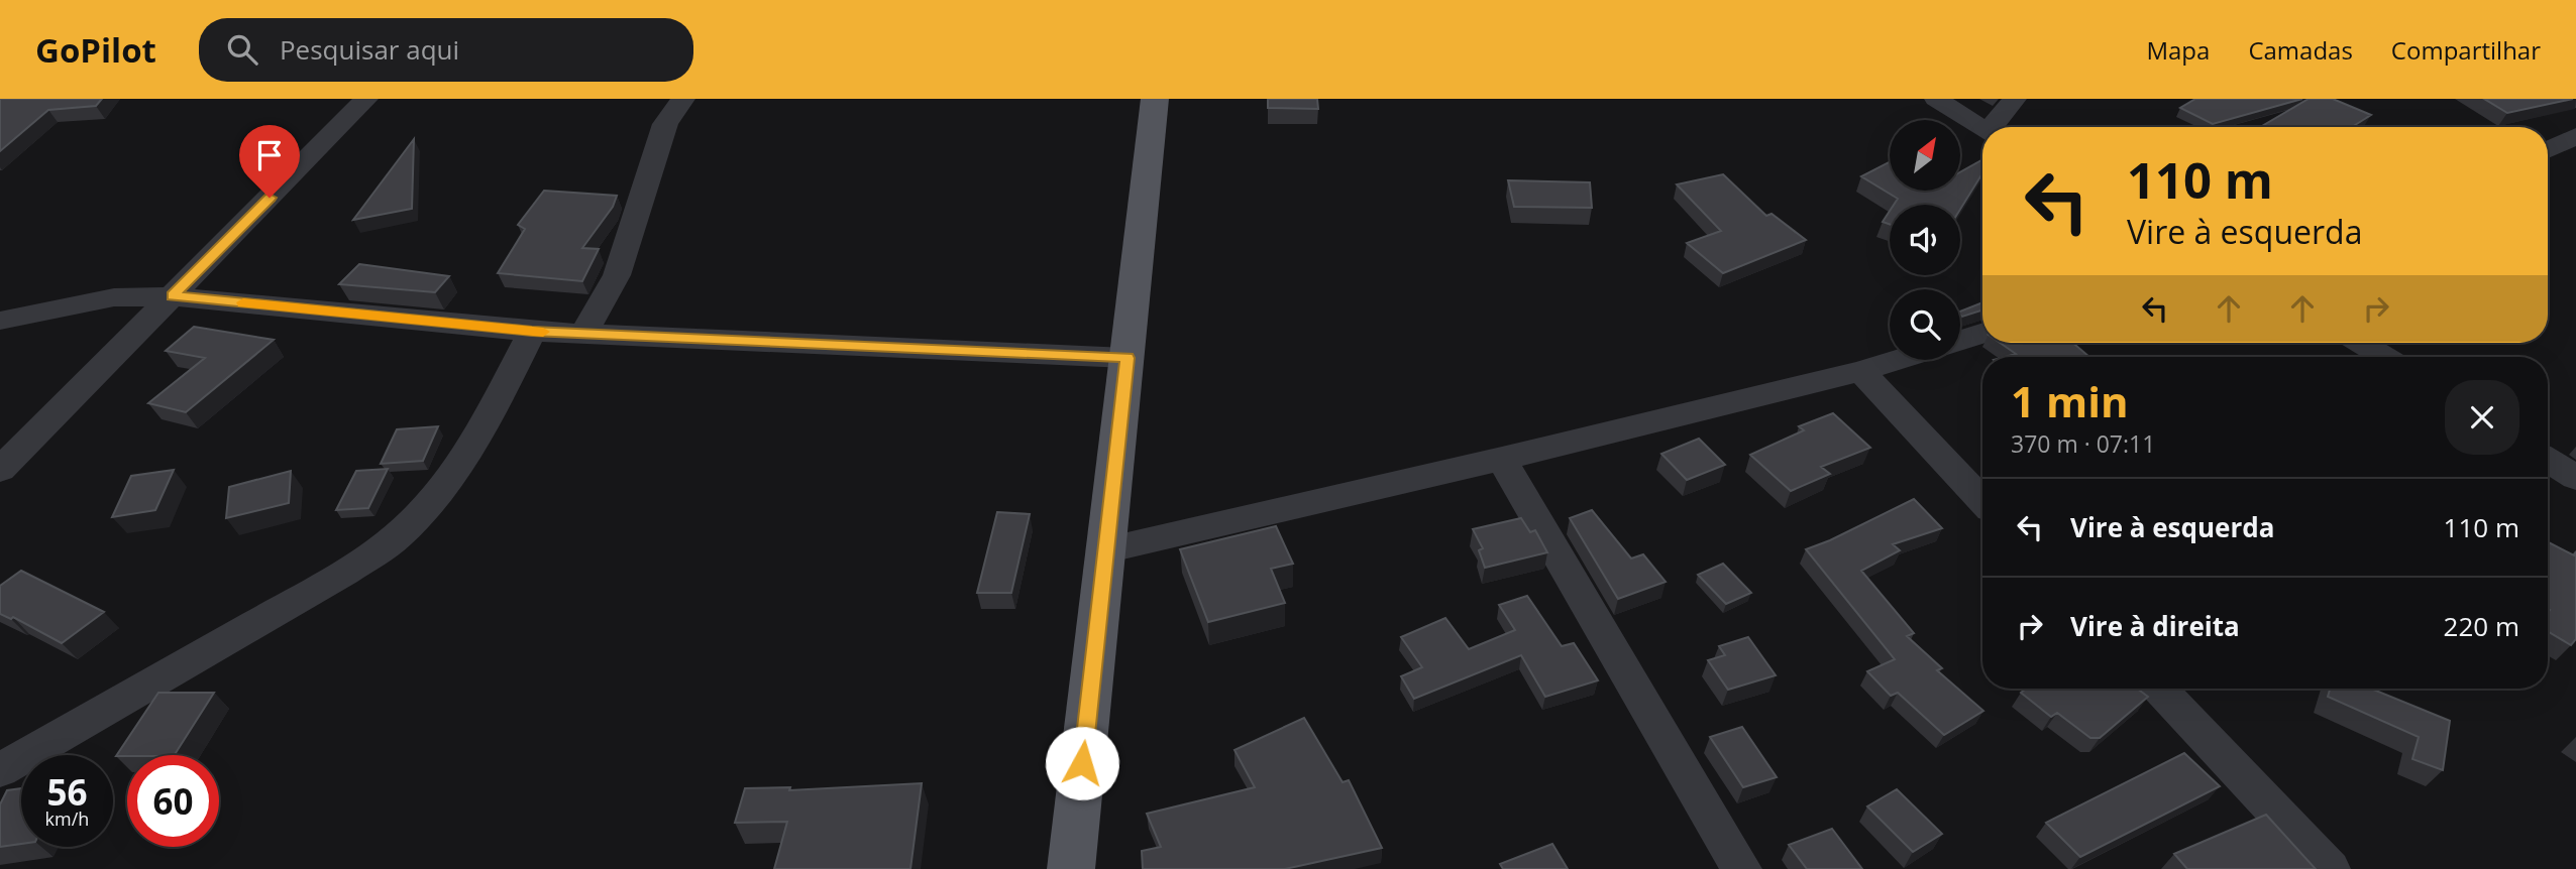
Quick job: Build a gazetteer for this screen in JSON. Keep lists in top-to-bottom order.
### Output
{
  "north": "top right",
  "page": {
    "header": "GoPilot",
    "search": "Pesquisar aqui",
    "nav": ["Mapa", "Camadas", "Compartilhar"],
    "turn": ["110 m", "Vire à esquerda"],
    "heading": ["1 min", "370 m · 07:11"],
    "list": [
      {
        "name": "Vire à esquerda",
        "value": "110 m"
      },
      {
        "name": "Vire à direita",
        "value": "220 m"
      }
    ],
    "speed": "56 km/h",
    "limit": "60"
  }
}
